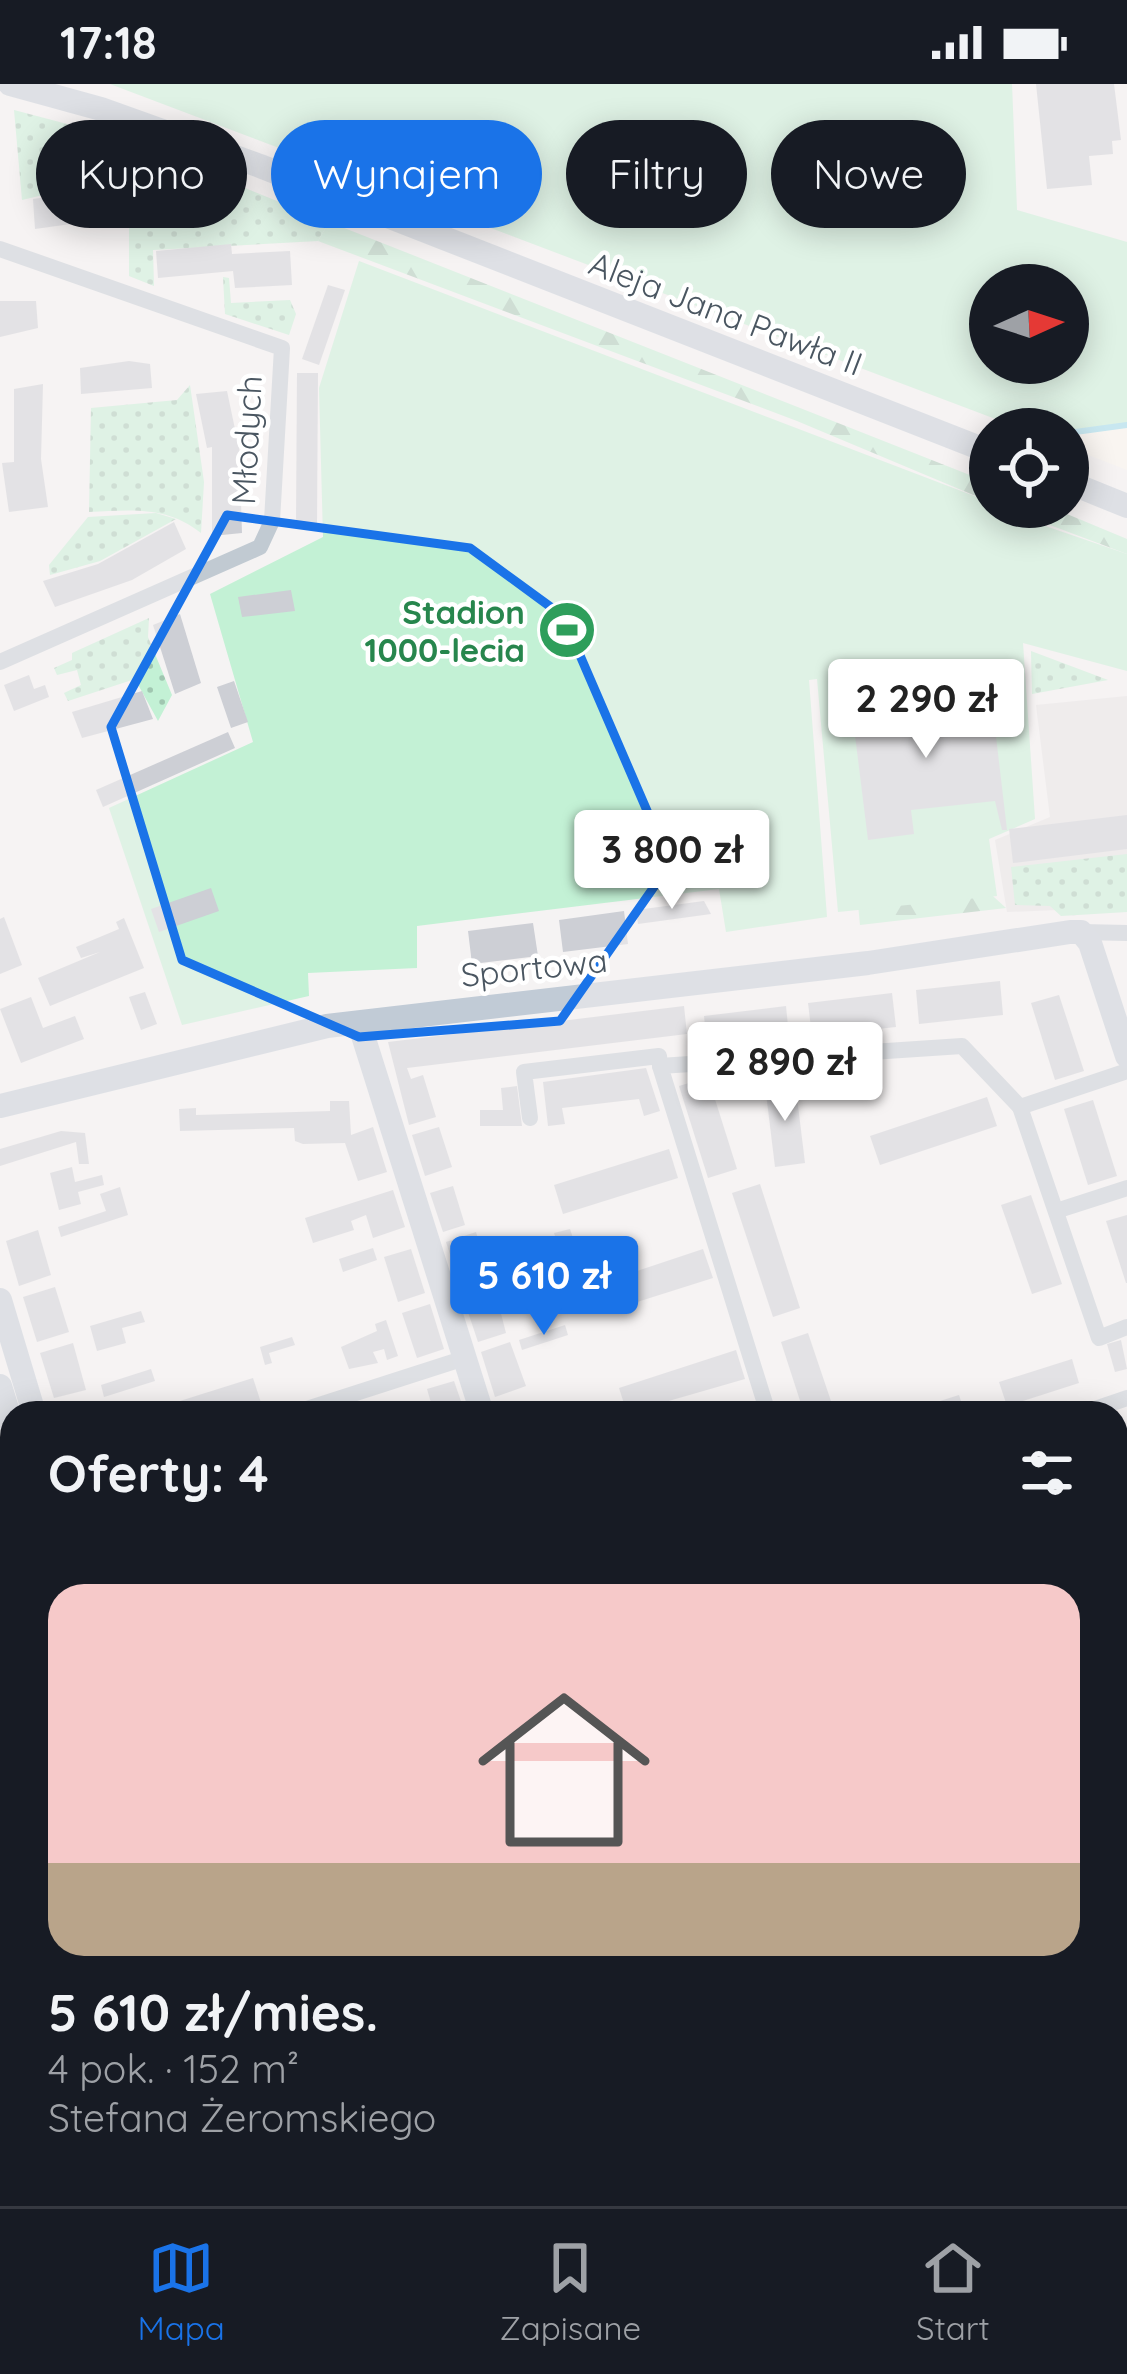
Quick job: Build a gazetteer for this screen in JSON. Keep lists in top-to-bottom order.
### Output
{
  "streets": {
    "street": ["Aleja Jana Pawła II", "Młodych", "Sportowa"]
  },
  "places": {
    "sports": ["Stadion 1000-lecia"]
  },
  "north": "right",
  "page": {
    "status": "17:18",
    "chip": [
      "Kupno",
      "Wynajem",
      "Filtry",
      "Nowe"
    ],
    "price": [
      "2 290 zł",
      "3 800 zł",
      "2 890 zł",
      "5 610 zł"
    ],
    "heading": "Oferty: 4",
    "list": [
      {
        "name": "5 610 zł/mies.",
        "note": "4 pok. · 152 m² · Stefana Żeromskiego"
      }
    ],
    "tabs": ["Mapa", "Zapisane", "Start"]
  }
}
